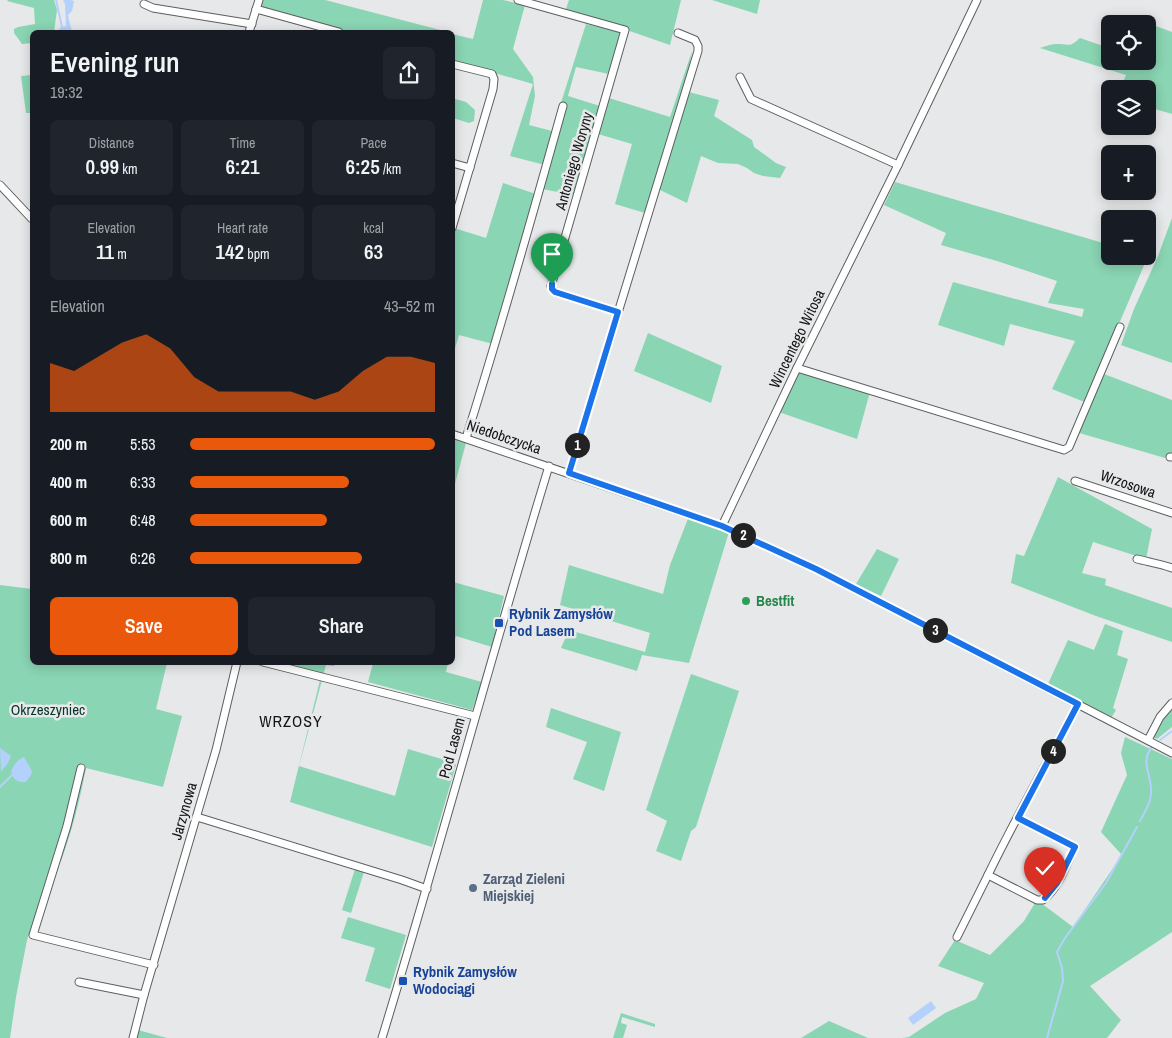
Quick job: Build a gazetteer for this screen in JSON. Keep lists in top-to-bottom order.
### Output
{
  "streets": {
    "street": [
      "Antoniego Woryny",
      "Wincentego Witosa",
      "Niedobczycka",
      "Wrzosowa",
      "Pod Lasem",
      "Jarzynowa"
    ]
  },
  "crossings": [
    ["Wincentego Witosa", "Niedobczycka"],
    ["Niedobczycka", "Pod Lasem"]
  ],
  "districts": ["WRZOSY"],
  "parks": ["Okrzeszyniec"],
  "places": {
    "other": ["Bestfit", "Zarząd Zieleni Miejskiej"],
    "transit": ["Rybnik Zamysłów Pod Lasem", "Rybnik Zamysłów Wodociągi"]
  },
  "page": {
    "map_buttons": ["+", "−"],
    "heading": ["Evening run", "19:32"],
    "stats": [
      ["Distance", "0.99 km"],
      ["Time", "6:21"],
      ["Pace", "6:25 /km"],
      ["Elevation", "11 m"],
      ["Heart rate", "142 bpm"],
      ["kcal", "63"]
    ],
    "chart": ["Elevation", "43–52 m"],
    "list": [
      {
        "name": "200 m",
        "note": "5:53"
      },
      {
        "name": "400 m",
        "note": "6:33"
      },
      {
        "name": "600 m",
        "note": "6:48"
      },
      {
        "name": "800 m",
        "note": "6:26"
      }
    ],
    "pins": [
      "1",
      "2",
      "3",
      "4"
    ],
    "buttons": ["Save", "Share"]
  }
}
